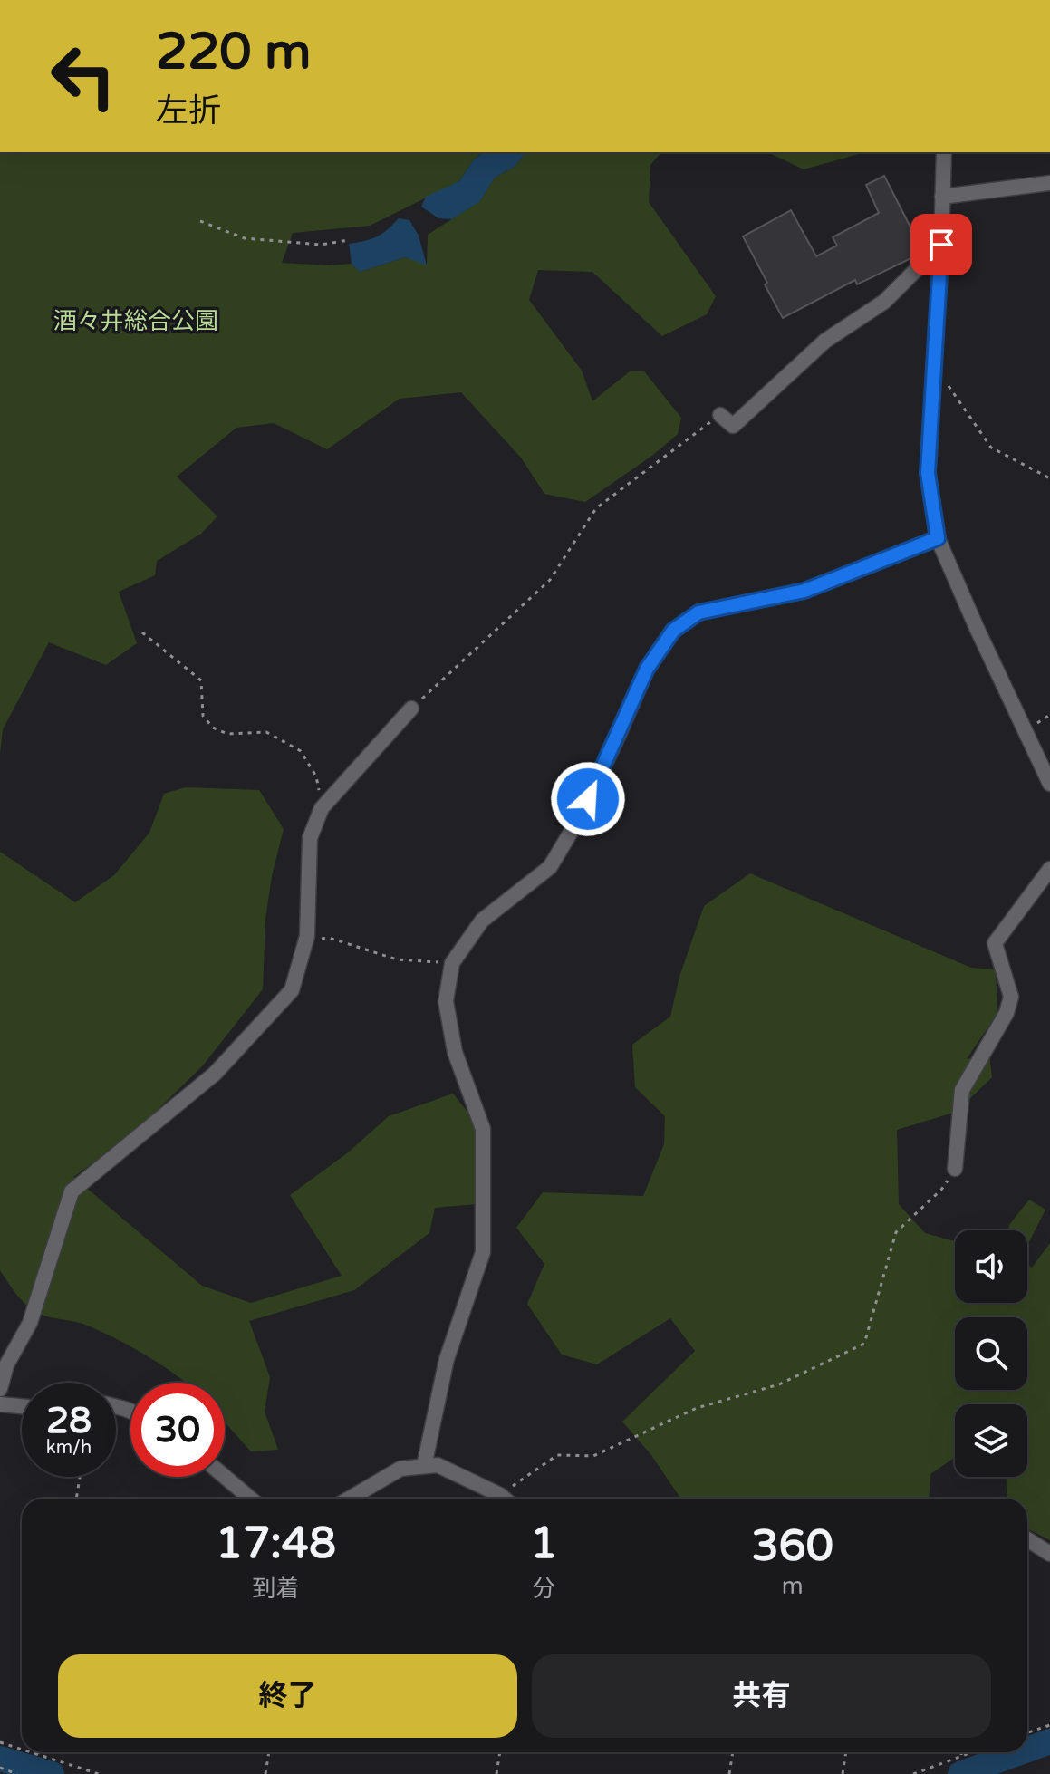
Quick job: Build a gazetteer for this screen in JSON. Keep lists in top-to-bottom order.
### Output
{
  "parks": ["酒々井総合公園"],
  "page": {
    "turn": ["220 m", "左折"],
    "speed": "28 km/h",
    "limit": "30",
    "eta": [
      "17:48",
      "到着",
      "1",
      "分",
      "360",
      "m"
    ],
    "buttons": ["終了", "共有"]
  }
}
